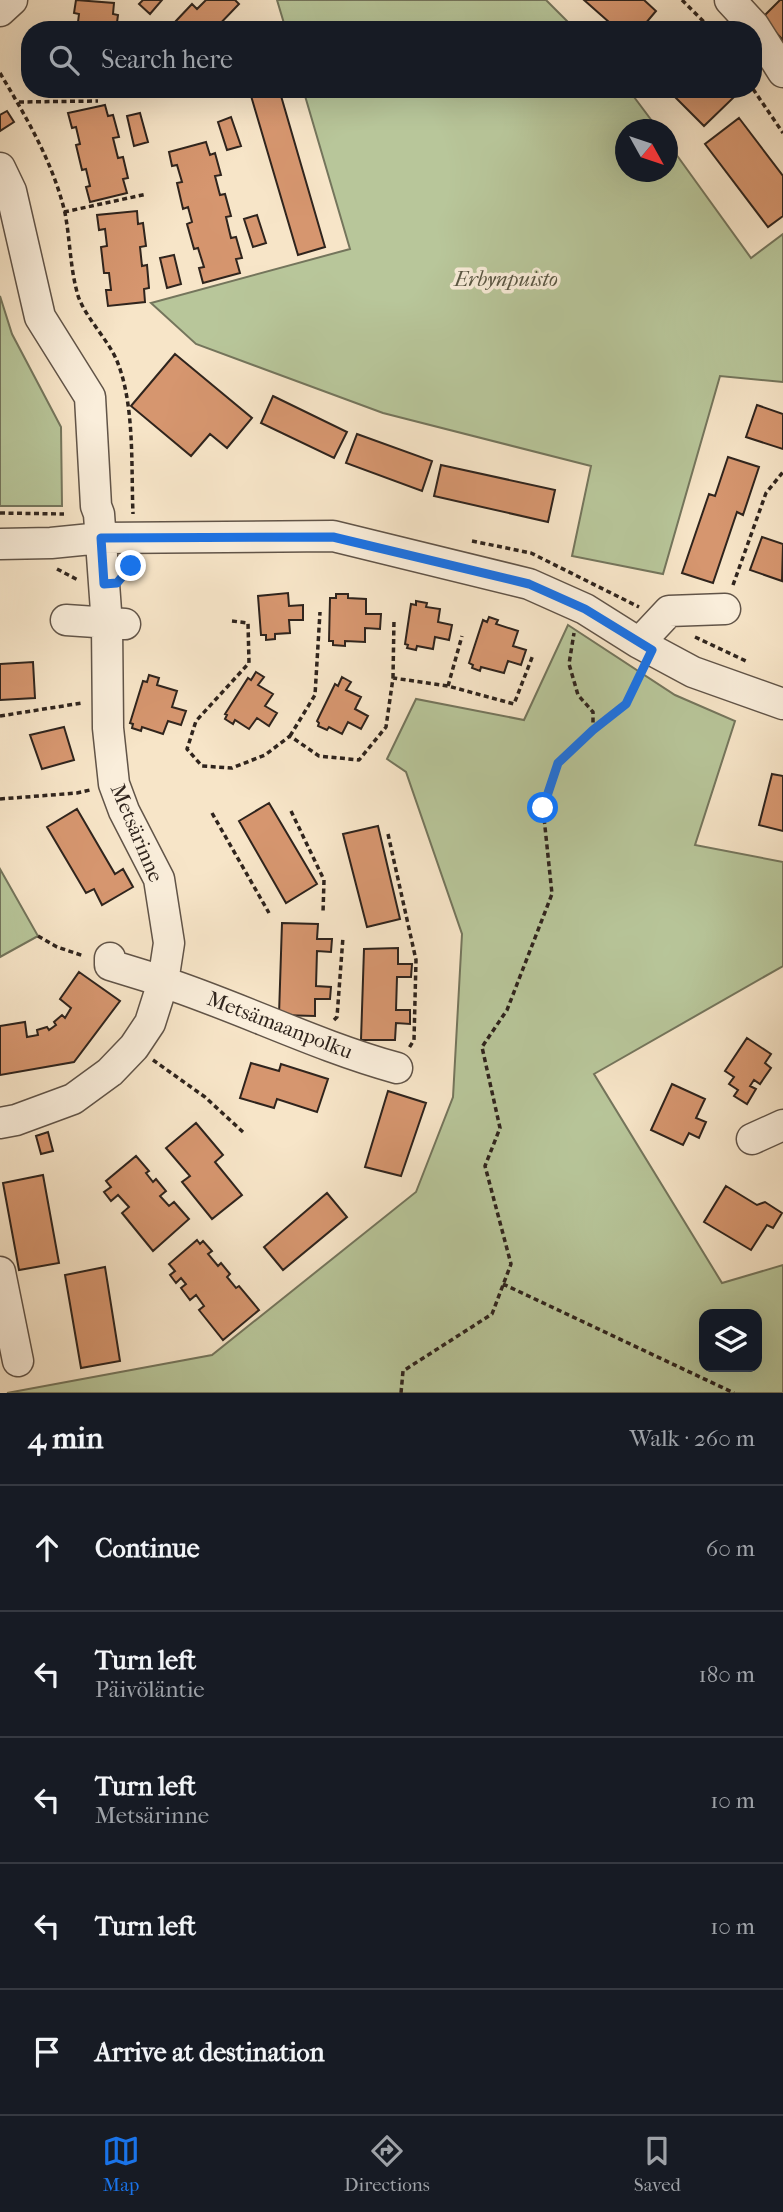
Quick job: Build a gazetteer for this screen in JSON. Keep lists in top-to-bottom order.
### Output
{
  "streets": {
    "street": ["Metsärinne", "Metsämaanpolku"]
  },
  "crossings": [
    ["Metsärinne", "Metsämaanpolku"]
  ],
  "parks": ["Erbynpuisto"],
  "north": "bottom right",
  "page": {
    "search": "Search here",
    "heading": ["4 min", "Walk · 260 m"],
    "list": [
      ["Continue", "60 m"],
      ["Turn left", "Päivöläntie", "180 m"],
      ["Turn left", "Metsärinne", "10 m"],
      ["Turn left", "10 m"],
      "Arrive at destination"
    ],
    "nav": ["Map", "Directions", "Saved"]
  }
}
